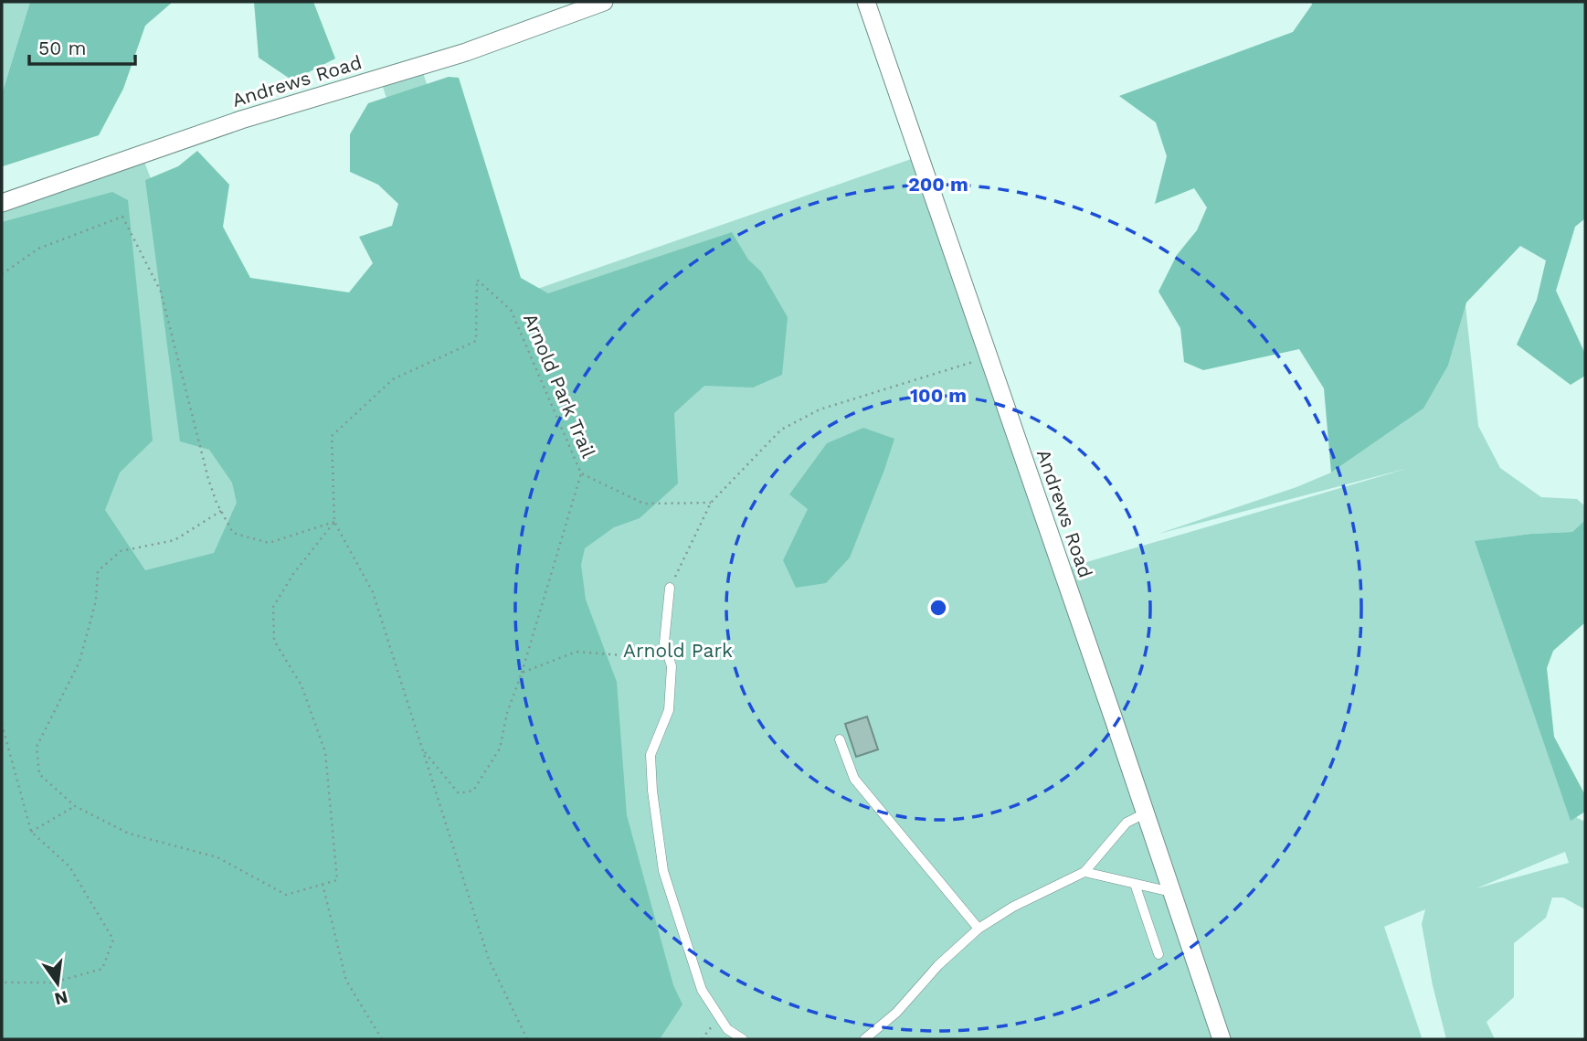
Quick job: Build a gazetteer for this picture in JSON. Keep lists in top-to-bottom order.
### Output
{
  "streets": {
    "street": ["Andrews Road"],
    "path": ["Arnold Park Trail"]
  },
  "parks": ["Arnold Park"],
  "scale_bar": "50 m",
  "north": "bottom",
  "rings": ["200 m", "100 m"]
}
